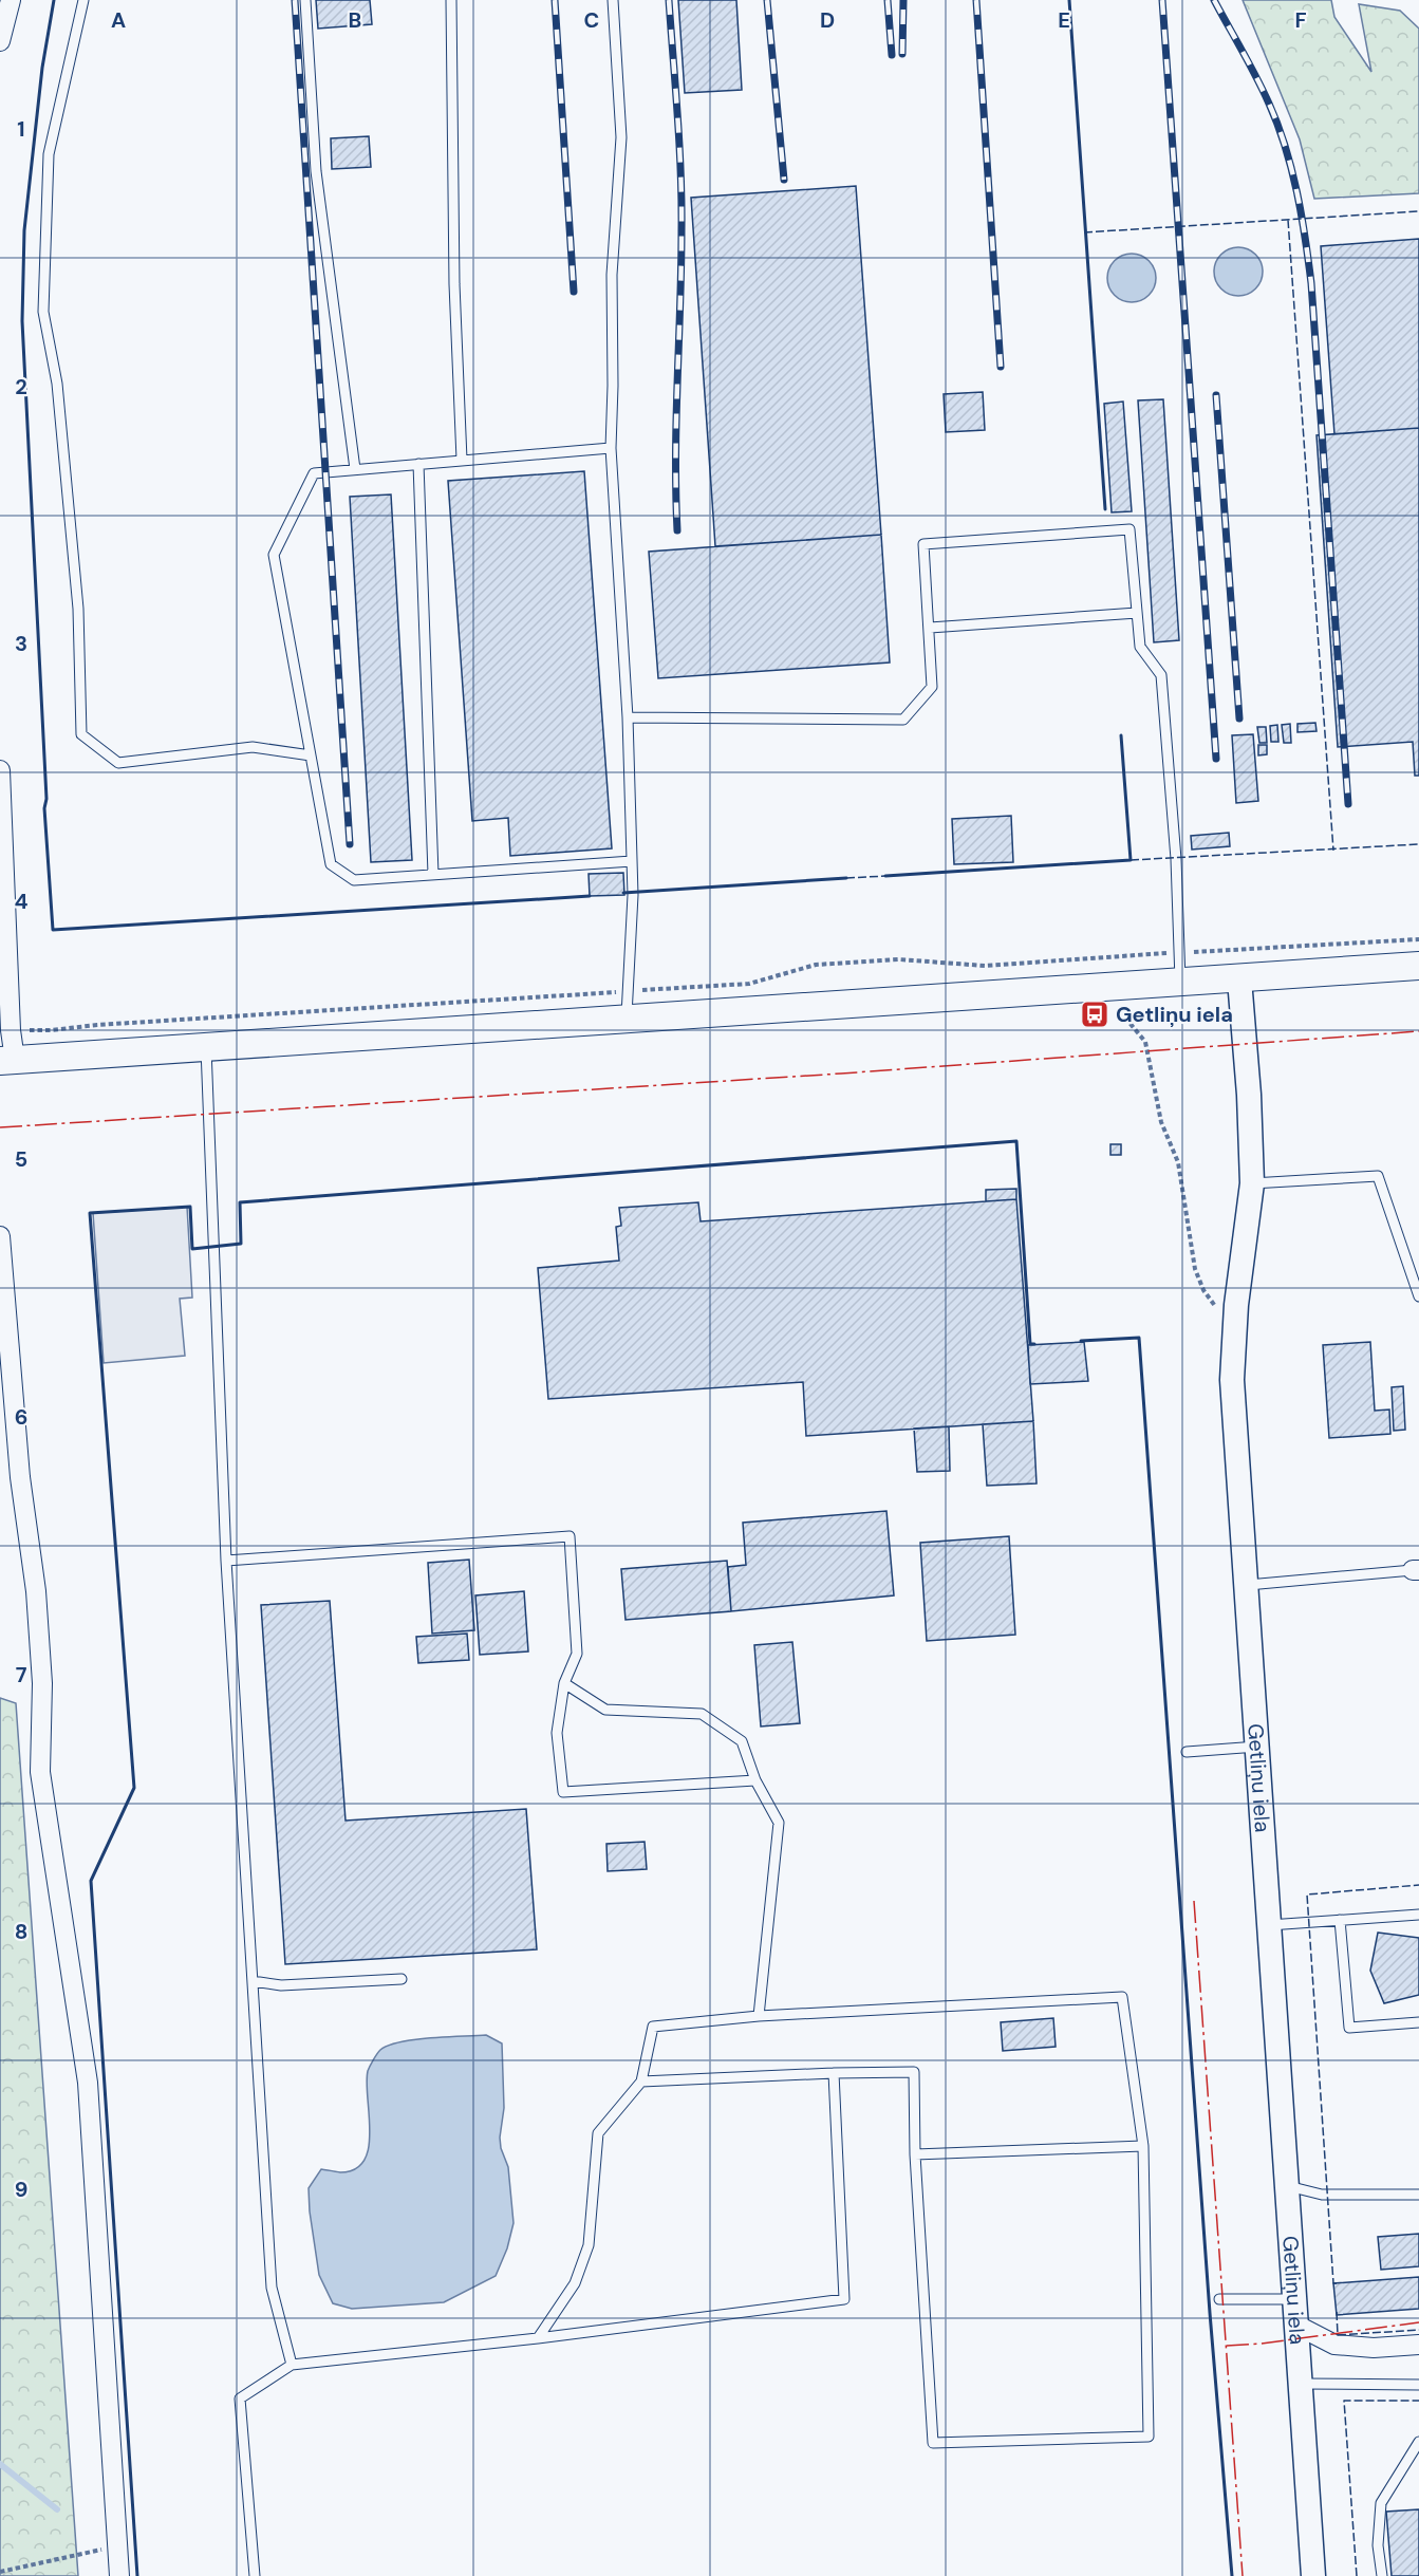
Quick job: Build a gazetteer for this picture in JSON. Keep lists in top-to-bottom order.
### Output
{
  "streets": {
    "street": ["Getliņu iela"]
  },
  "places": {
    "bus stop": ["Getliņu iela"]
  },
  "grid": {
    "columns": [
      "A",
      "B",
      "C",
      "D",
      "E",
      "F"
    ],
    "rows": [
      "1",
      "2",
      "3",
      "4",
      "5",
      "6",
      "7",
      "8",
      "9"
    ]
  }
}
